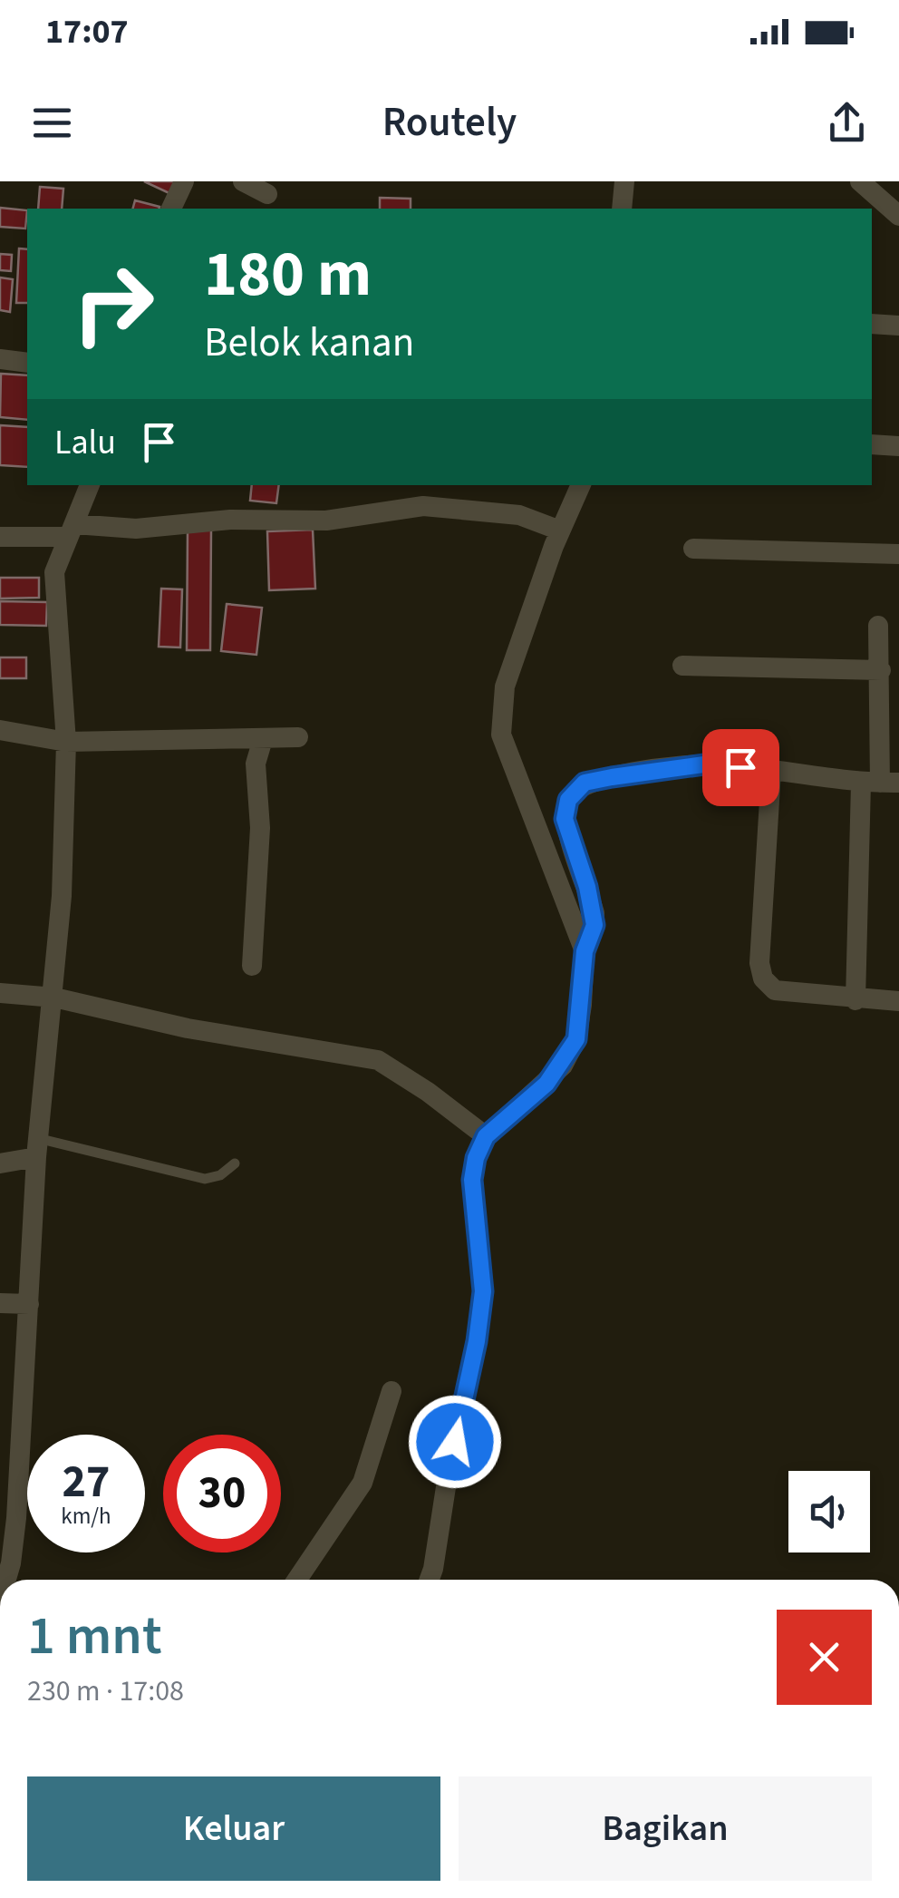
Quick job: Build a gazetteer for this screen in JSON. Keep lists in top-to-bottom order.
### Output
{
  "page": {
    "status": "17:07",
    "header": "Routely",
    "turn": ["180 m", "Belok kanan"],
    "then": "Lalu",
    "speed": "27 km/h",
    "limit": "30",
    "heading": ["1 mnt", "230 m · 17:08"],
    "buttons": ["Keluar", "Bagikan"]
  }
}
